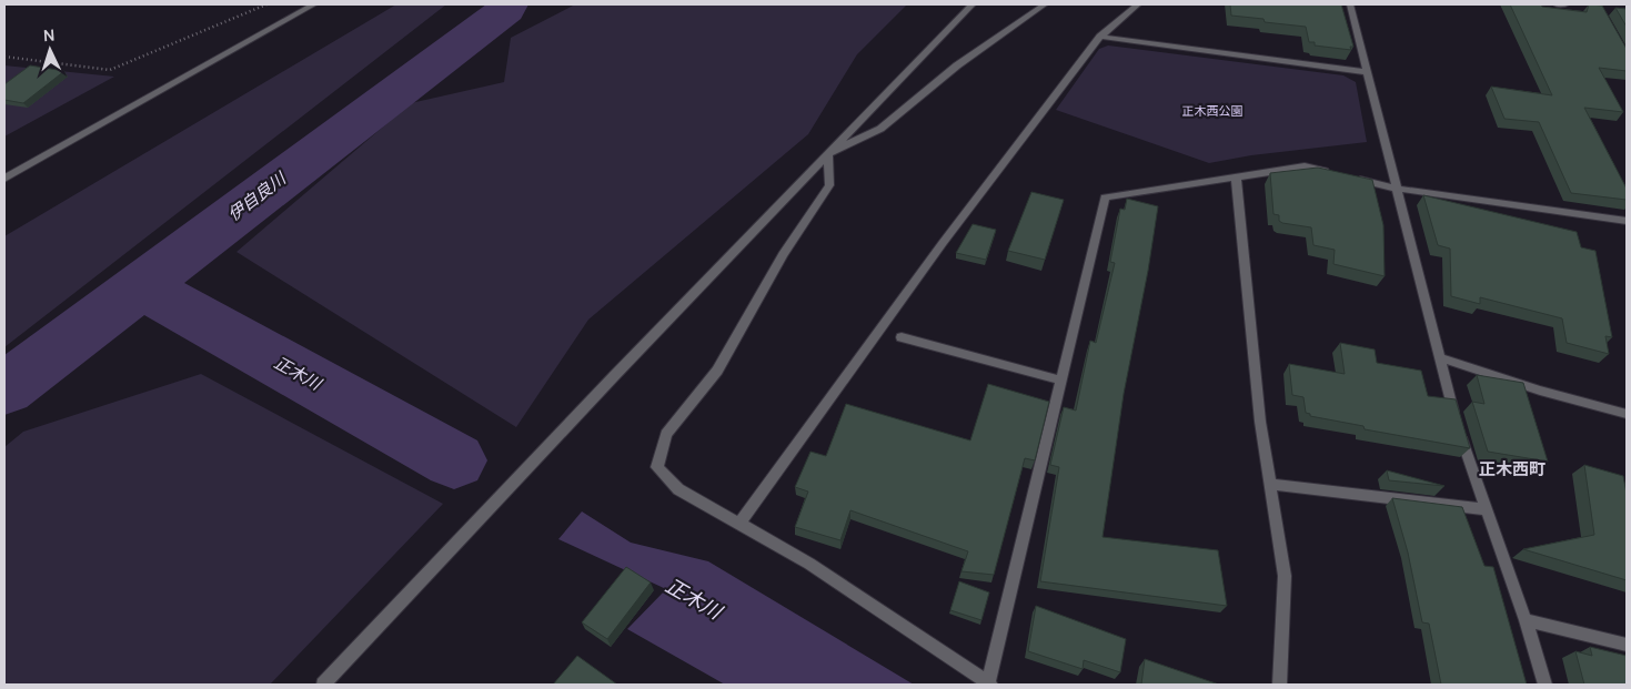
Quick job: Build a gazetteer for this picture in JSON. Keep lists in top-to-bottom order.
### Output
{
  "districts": ["正木西町"],
  "water": ["伊自良川", "正木川"],
  "parks": ["正木西公園"],
  "north": "top"
}
